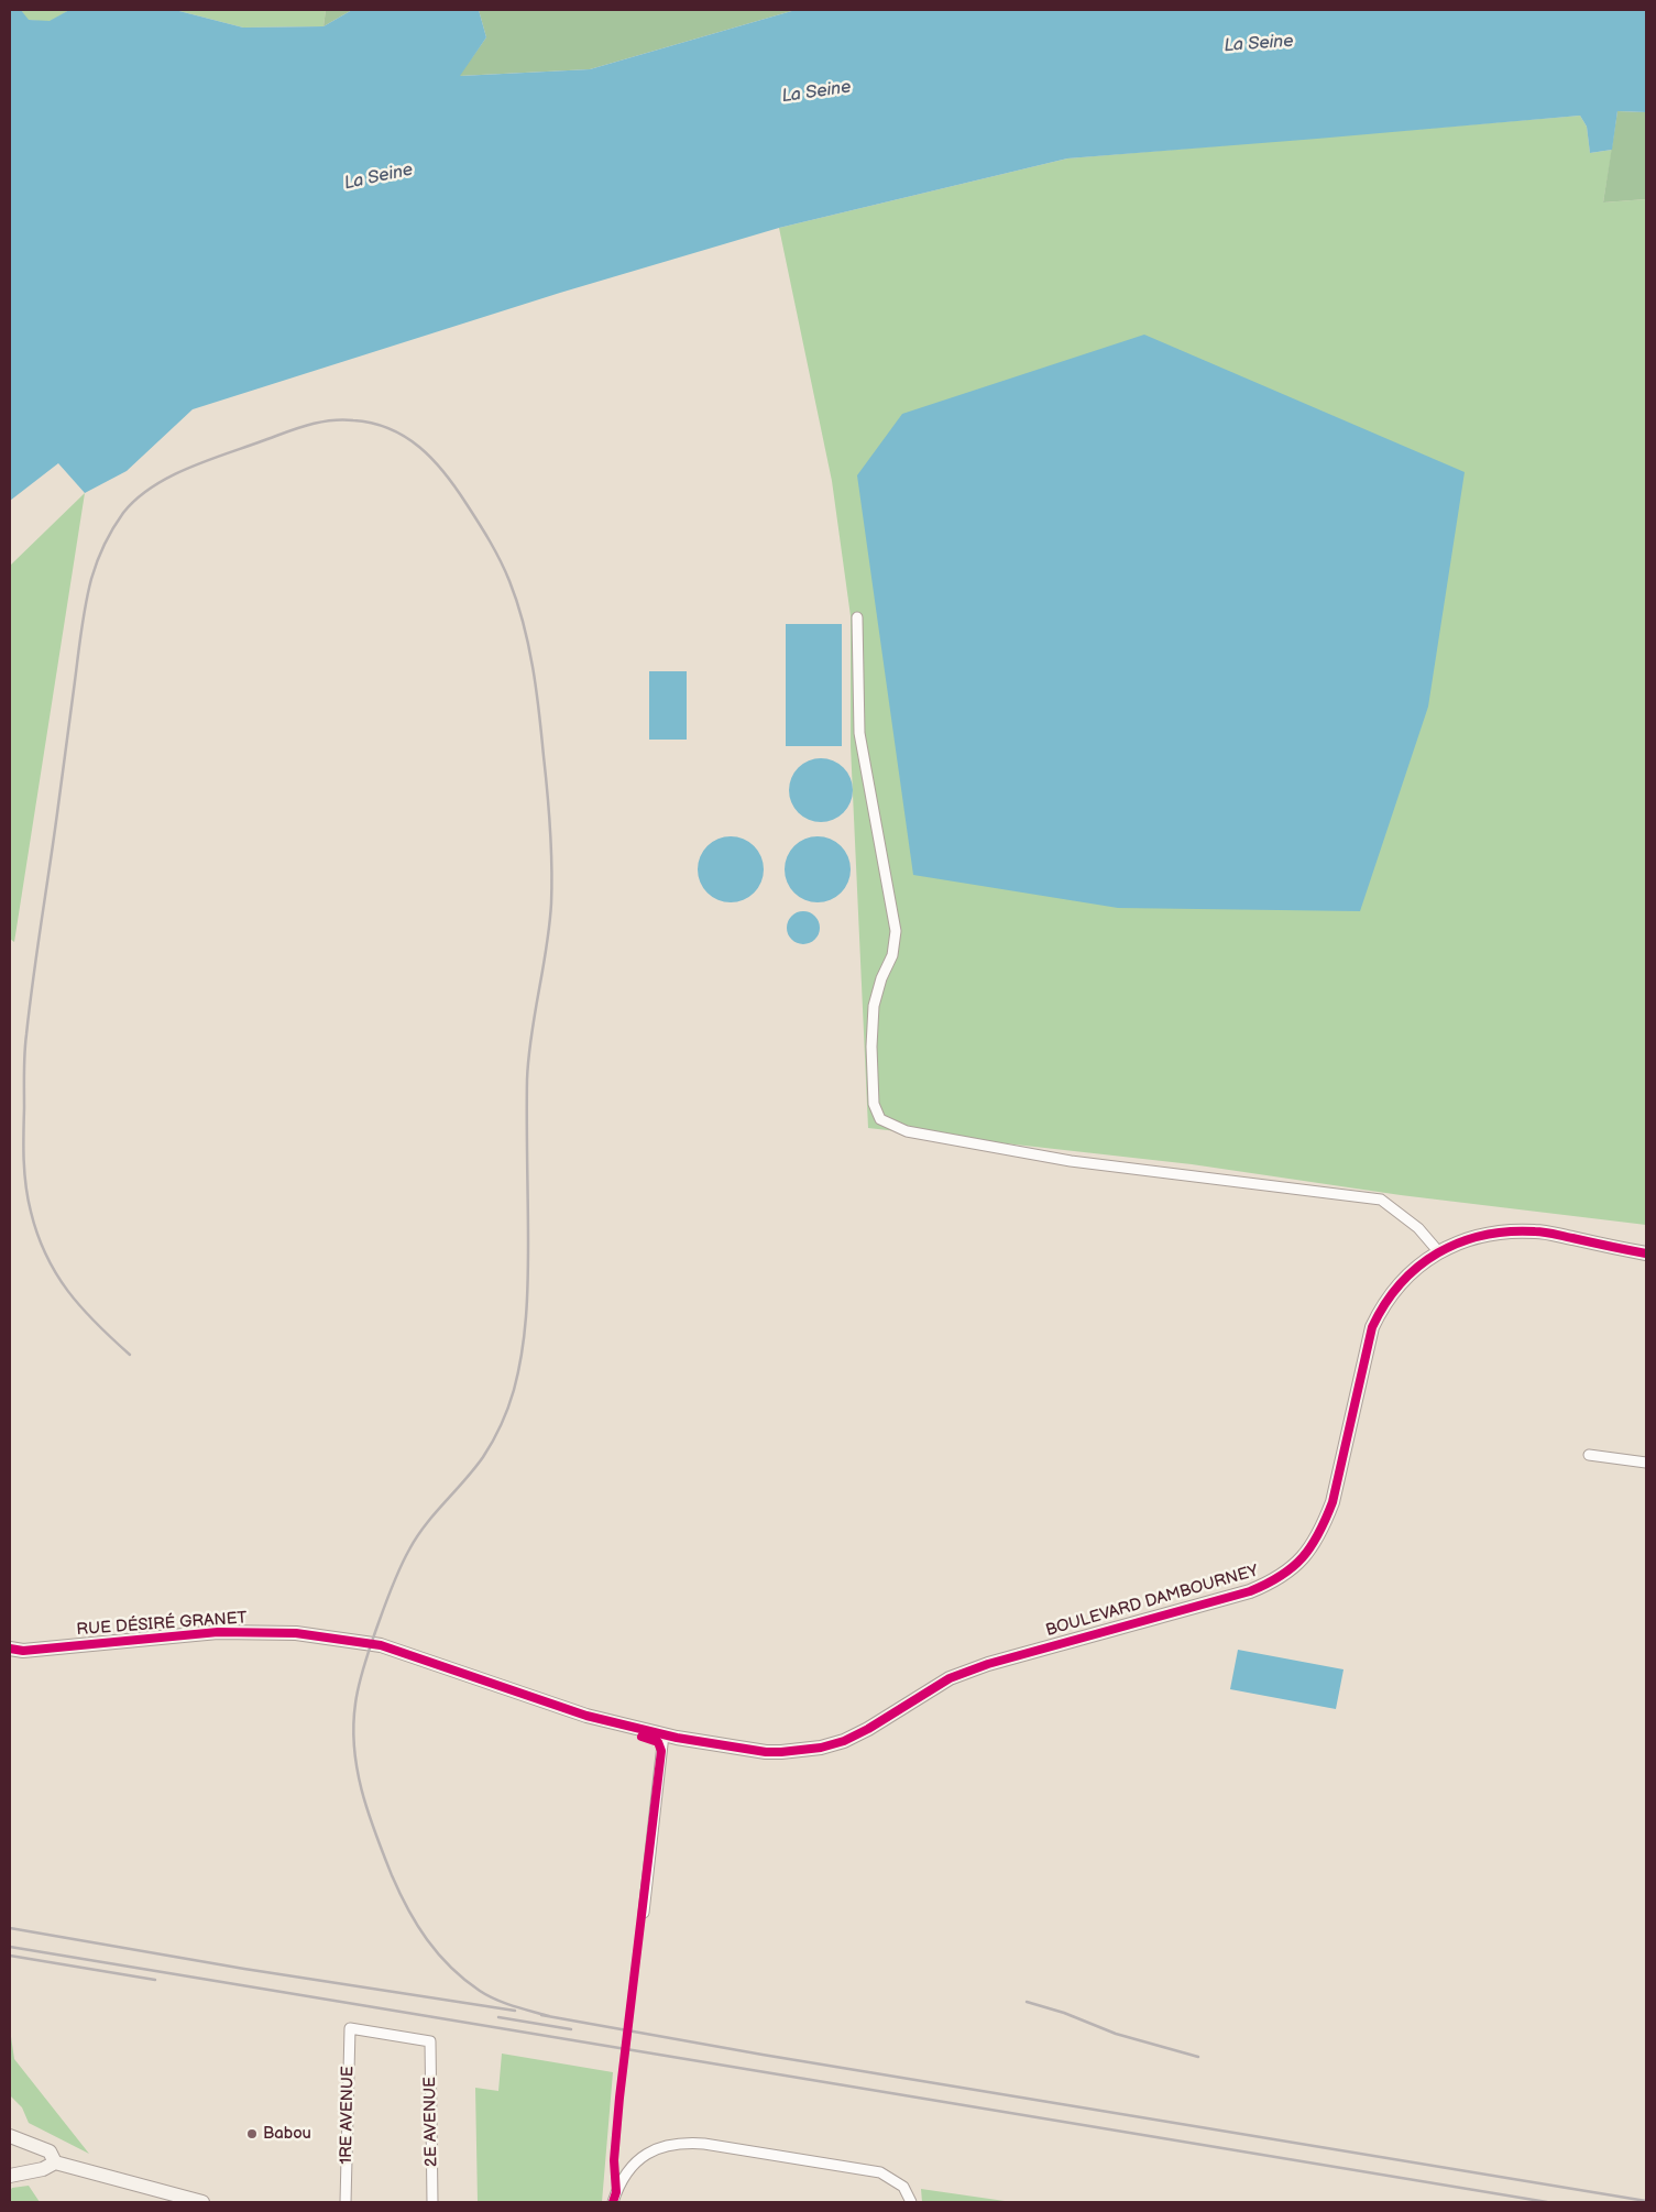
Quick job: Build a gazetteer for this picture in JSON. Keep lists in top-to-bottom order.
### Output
{
  "streets": {
    "street": [
      "BOULEVARD DAMBOURNEY",
      "RUE DÉSIRÉ GRANET",
      "1RE AVENUE",
      "2E AVENUE"
    ]
  },
  "crossings": [
    ["BOULEVARD DAMBOURNEY", "RUE DÉSIRÉ GRANET"],
    ["1RE AVENUE", "2E AVENUE"]
  ],
  "water": ["La Seine"],
  "places": ["Babou"]
}
